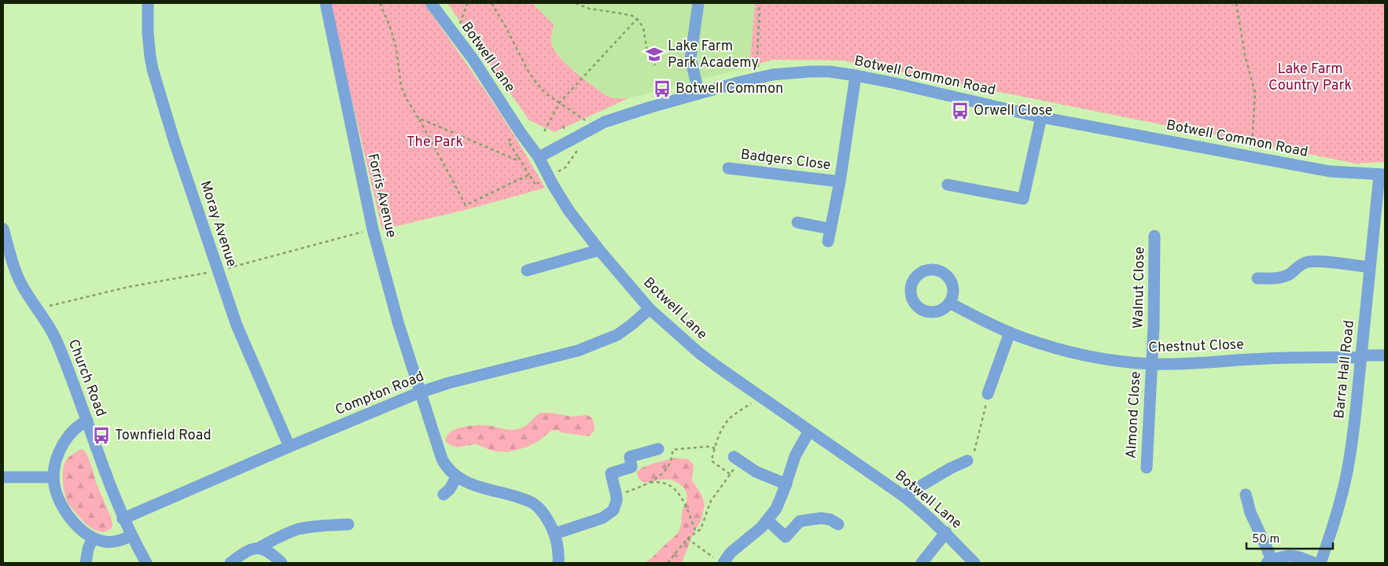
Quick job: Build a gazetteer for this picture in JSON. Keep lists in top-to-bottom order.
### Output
{
  "streets": {
    "street": [
      "Botwell Lane",
      "Botwell Common Road",
      "Badgers Close",
      "Forris Avenue",
      "Moray Avenue",
      "Walnut Close",
      "Chestnut Close",
      "Barra Hall Road",
      "Church Road",
      "Compton Road",
      "Almond Close"
    ]
  },
  "crossings": [
    ["Botwell Lane", "Botwell Common Road"],
    ["Botwell Lane", "Compton Road"],
    ["Botwell Common Road", "Badgers Close"],
    ["Botwell Common Road", "Barra Hall Road"],
    ["Forris Avenue", "Compton Road"],
    ["Moray Avenue", "Compton Road"],
    ["Walnut Close", "Chestnut Close"],
    ["Walnut Close", "Almond Close"],
    ["Chestnut Close", "Barra Hall Road"],
    ["Chestnut Close", "Almond Close"],
    ["Church Road", "Compton Road"]
  ],
  "parks": ["Lake Farm Country Park", "The Park"],
  "places": {
    "school or university": ["Lake Farm Park Academy"],
    "bus stop": ["Botwell Common", "Orwell Close", "Townfield Road"]
  },
  "scale_bar": "50 m"
}
